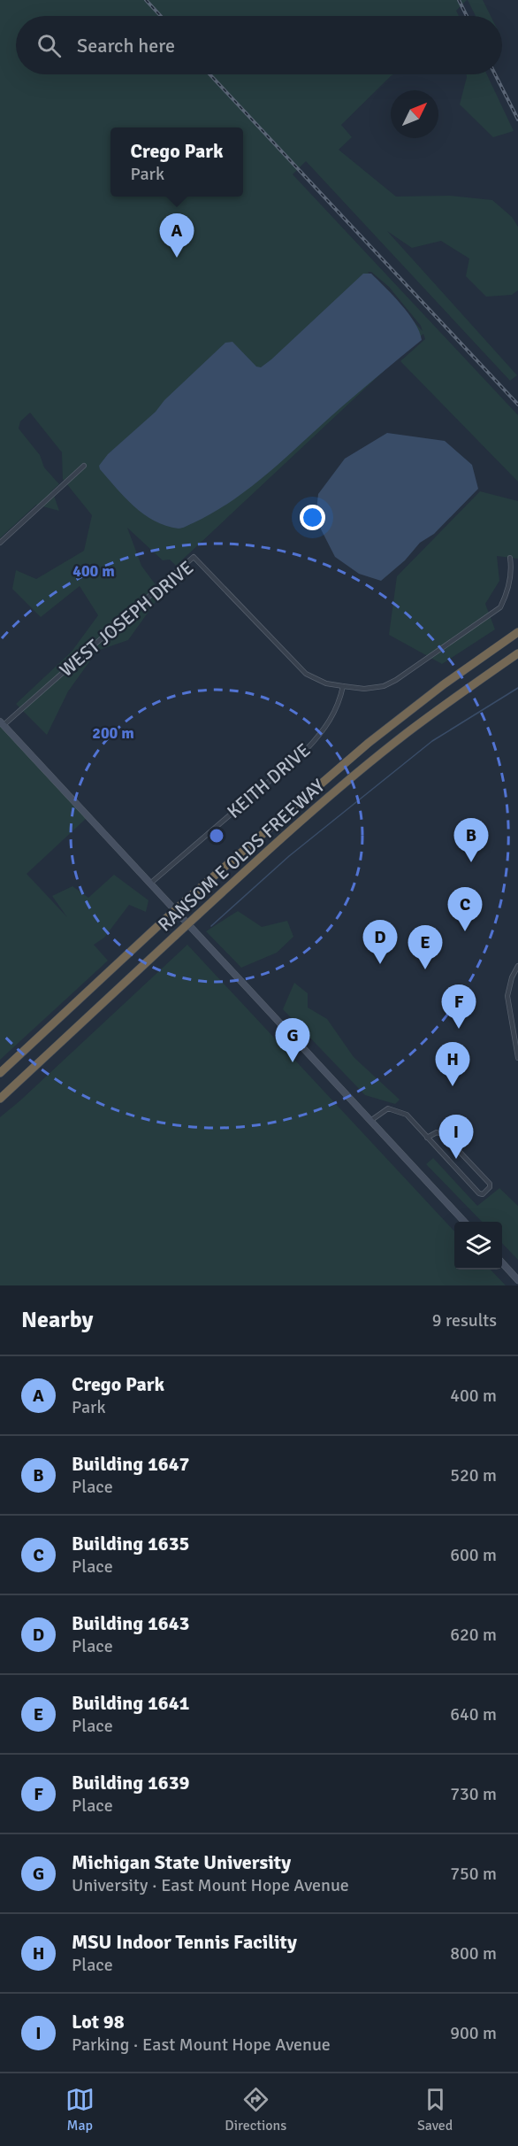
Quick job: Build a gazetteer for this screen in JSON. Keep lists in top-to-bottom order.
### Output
{
  "streets": {
    "highway": ["RANSOM E OLDS FREEWAY"],
    "street": ["WEST JOSEPH DRIVE", "KEITH DRIVE"]
  },
  "crossings": [
    ["WEST JOSEPH DRIVE", "KEITH DRIVE"]
  ],
  "north": "top right",
  "page": {
    "search": "Search here",
    "popup": ["Crego Park", "Park"],
    "pins": [
      "A",
      "B",
      "C",
      "D",
      "E",
      "F",
      "G",
      "H",
      "I"
    ],
    "heading": ["Nearby", "9 results"],
    "list": [
      {
        "mark": "A",
        "name": "Crego Park",
        "note": "Park",
        "value": "400 m"
      },
      {
        "mark": "B",
        "name": "Building 1647",
        "note": "Place",
        "value": "520 m"
      },
      {
        "mark": "C",
        "name": "Building 1635",
        "note": "Place",
        "value": "600 m"
      },
      {
        "mark": "D",
        "name": "Building 1643",
        "note": "Place",
        "value": "620 m"
      },
      {
        "mark": "E",
        "name": "Building 1641",
        "note": "Place",
        "value": "640 m"
      },
      {
        "mark": "F",
        "name": "Building 1639",
        "note": "Place",
        "value": "730 m"
      },
      {
        "mark": "G",
        "name": "Michigan State University",
        "note": "University · East Mount Hope Avenue",
        "value": "750 m"
      },
      {
        "mark": "H",
        "name": "MSU Indoor Tennis Facility",
        "note": "Place",
        "value": "800 m"
      },
      {
        "mark": "I",
        "name": "Lot 98",
        "note": "Parking · East Mount Hope Avenue",
        "value": "900 m"
      }
    ],
    "nav": ["Map", "Directions", "Saved"]
  },
  "rings": ["400 m", "200 m"]
}
